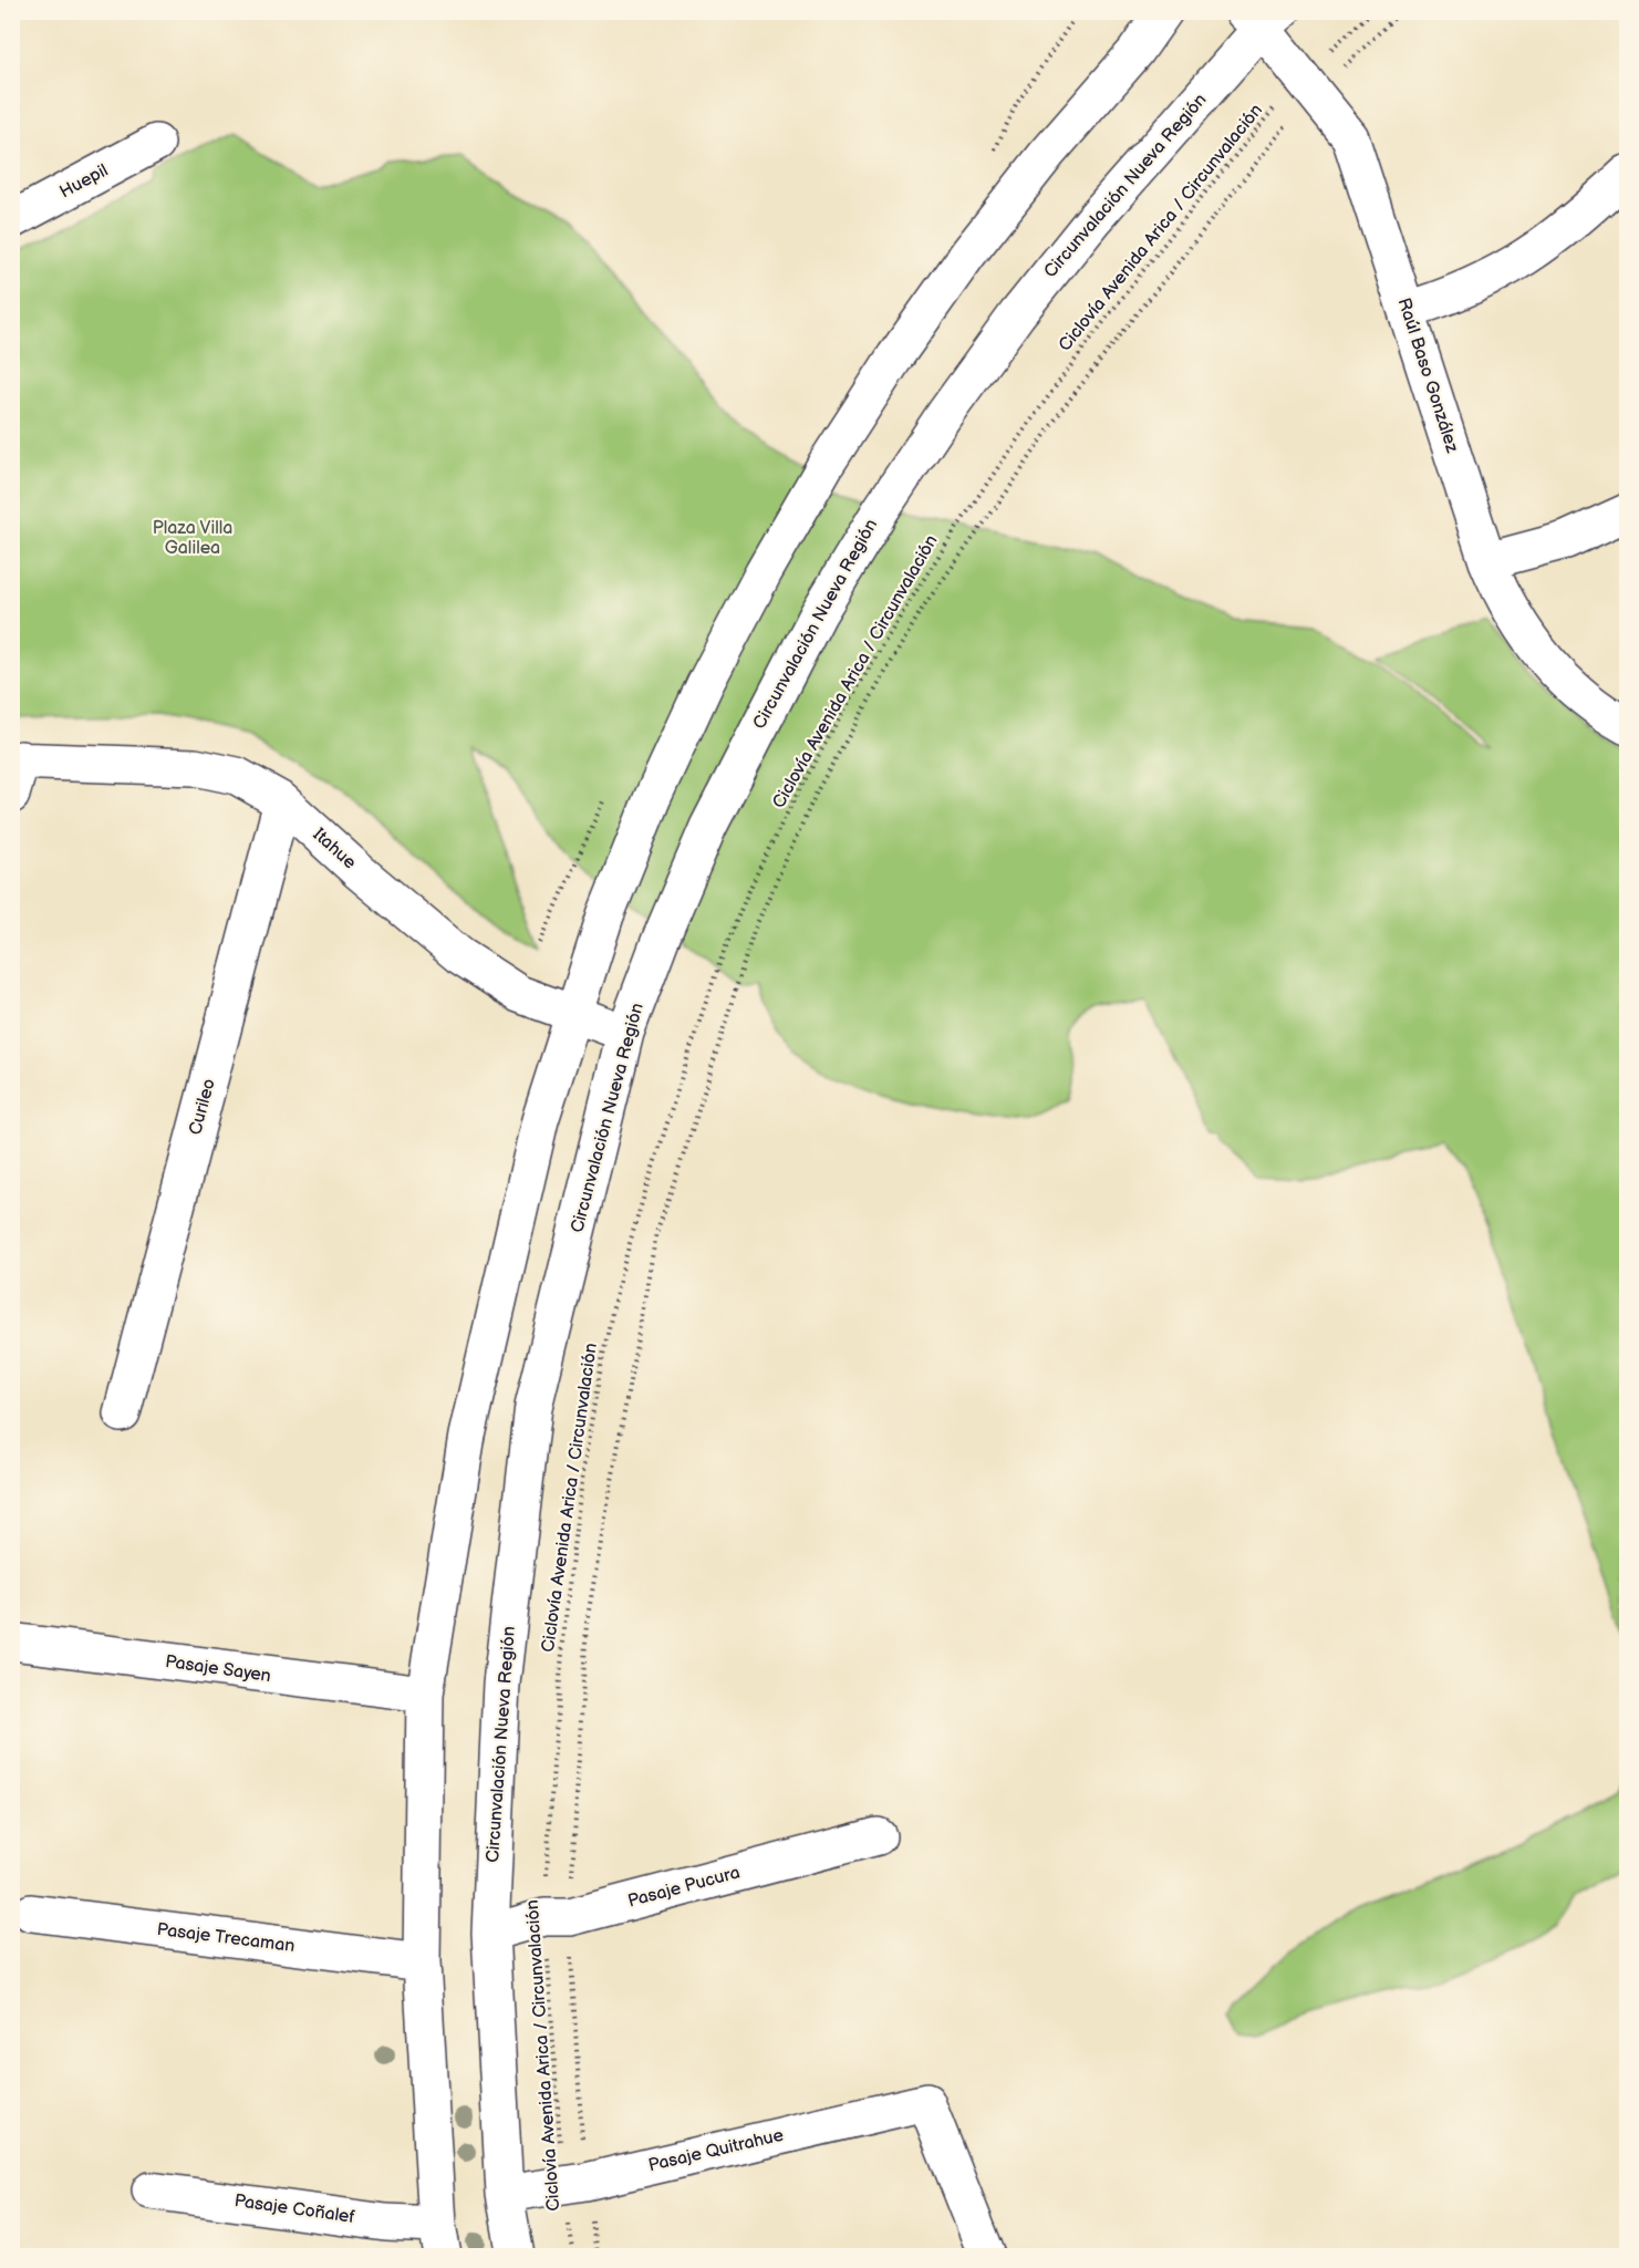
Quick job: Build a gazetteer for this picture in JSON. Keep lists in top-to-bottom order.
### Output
{
  "streets": {
    "street": [
      "Huepil",
      "Circunvalación Nueva Región",
      "Raúl Baso González",
      "Itahue",
      "Curileo",
      "Pasaje Sayen",
      "Pasaje Pucura",
      "Pasaje Trecaman",
      "Pasaje Quitrahue",
      "Pasaje Coñalef"
    ],
    "path": ["Ciclovía Avenida Arica / Circunvalación"]
  },
  "crossings": [
    ["Circunvalación Nueva Región", "Raúl Baso González"],
    ["Circunvalación Nueva Región", "Itahue"],
    ["Circunvalación Nueva Región", "Pasaje Pucura"],
    ["Circunvalación Nueva Región", "Pasaje Quitrahue"],
    ["Ciclovía Avenida Arica / Circunvalación", "Raúl Baso González"],
    ["Ciclovía Avenida Arica / Circunvalación", "Pasaje Pucura"],
    ["Ciclovía Avenida Arica / Circunvalación", "Pasaje Quitrahue"],
    ["Itahue", "Curileo"]
  ],
  "parks": ["Plaza Villa Galilea"]
}
